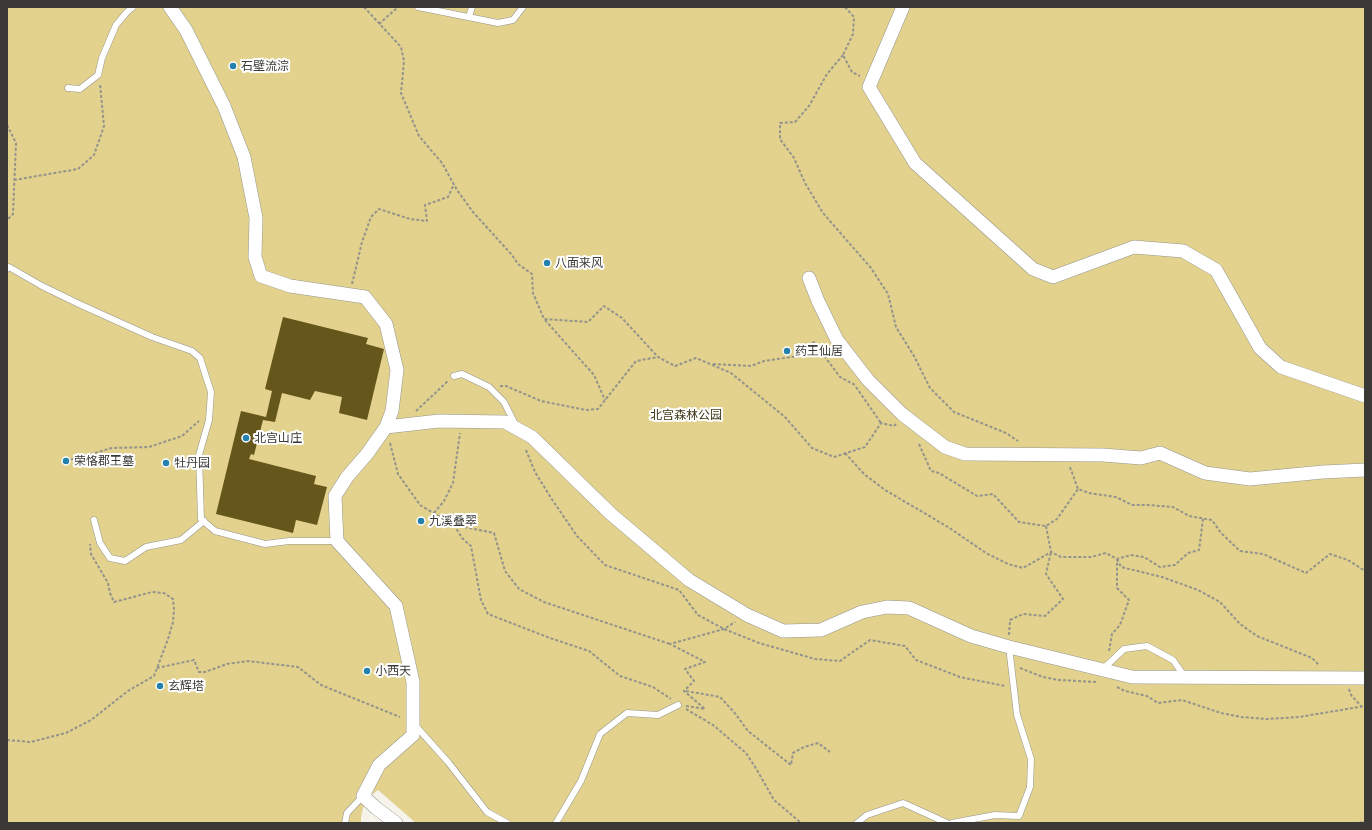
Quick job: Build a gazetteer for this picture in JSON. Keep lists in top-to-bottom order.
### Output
{
  "parks": ["北宫森林公园"],
  "places": [
    "石壁流淙",
    "八面来风",
    "药王仙居",
    "北宫山庄",
    "荣恪郡王墓",
    "牡丹园",
    "九溪叠翠",
    "小西天",
    "玄辉塔"
  ]
}
